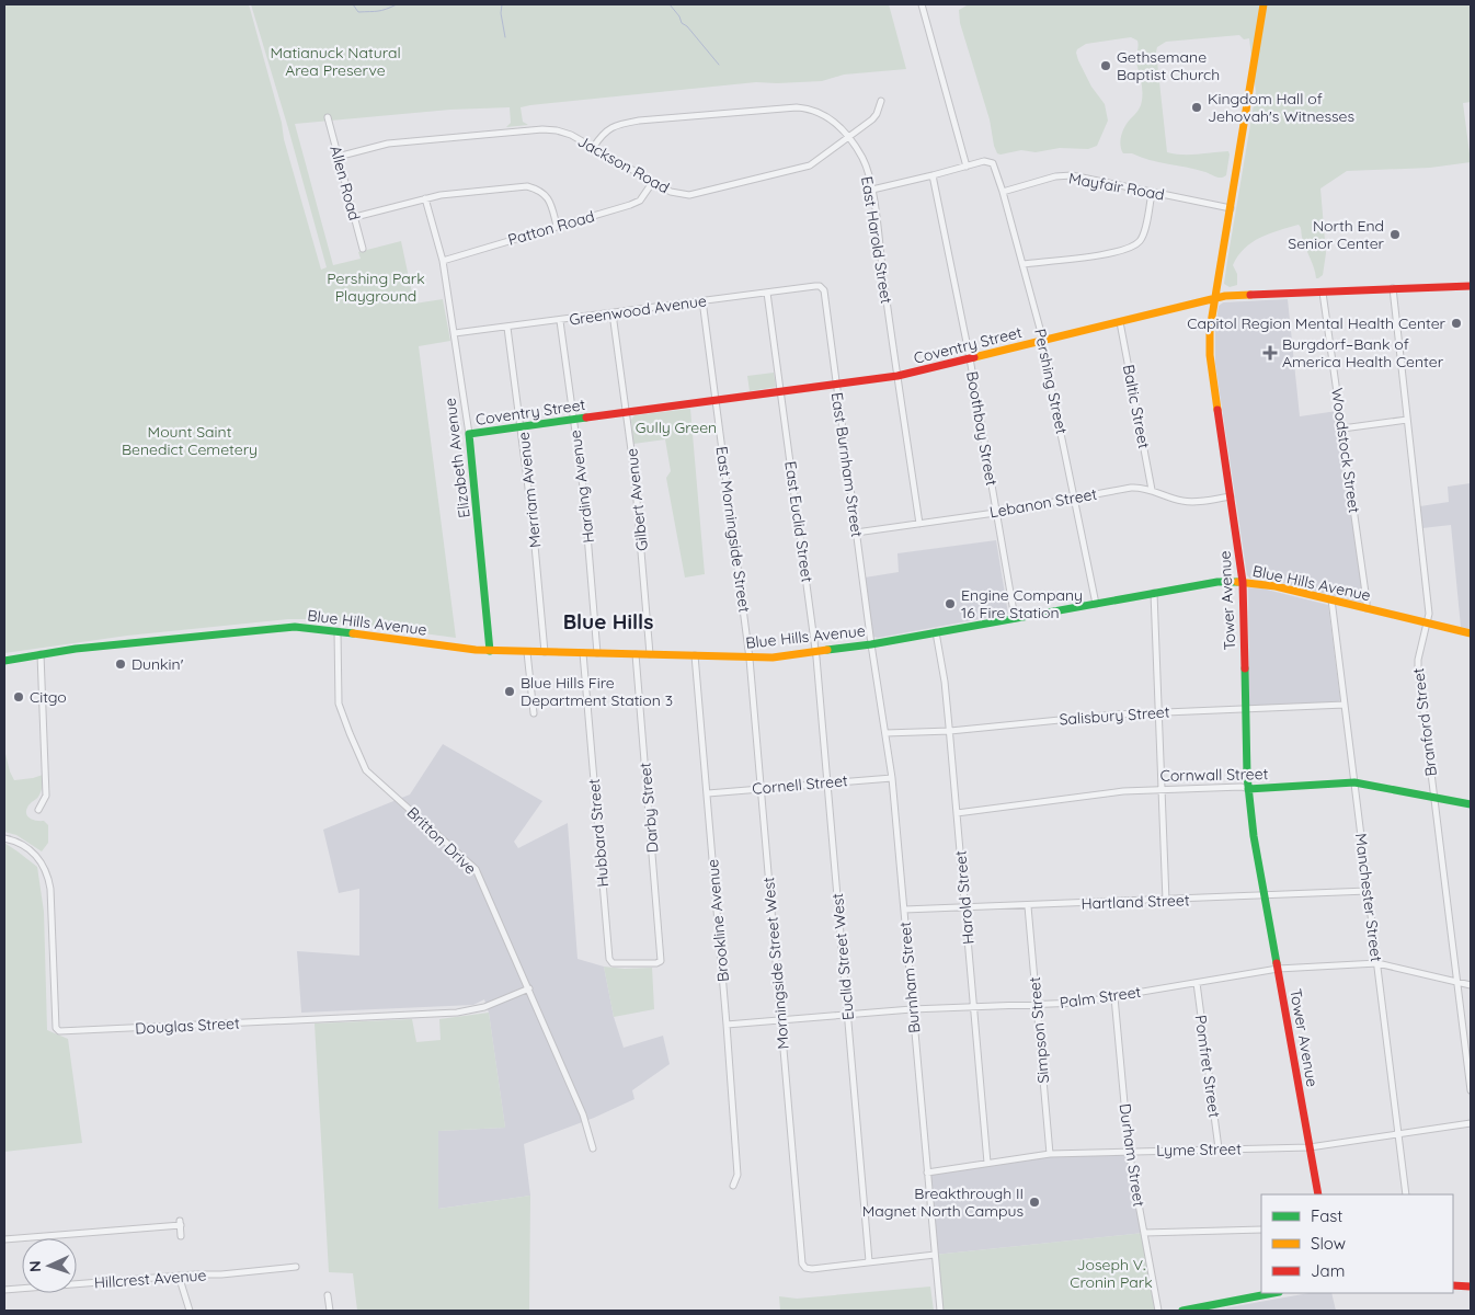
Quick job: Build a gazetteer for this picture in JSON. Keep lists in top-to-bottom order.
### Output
{
  "streets": {
    "main road": [
      "Coventry Street",
      "Elizabeth Avenue",
      "Blue Hills Avenue",
      "Tower Avenue",
      "Cornwall Street"
    ],
    "street": [
      "Jackson Road",
      "Allen Road",
      "Mayfair Road",
      "Patton Road",
      "East Harold Street",
      "Greenwood Avenue",
      "Pershing Street",
      "Baltic Street",
      "Boothbay Street",
      "Woodstock Street",
      "East Burnham Street",
      "Harding Avenue",
      "Merriam Avenue",
      "Gilbert Avenue",
      "Lebanon Street",
      "East Euclid Street",
      "East Morningside Street",
      "Salisbury Street",
      "Branford Street",
      "Cornell Street",
      "Darby Street",
      "Hubbard Street",
      "Britton Drive",
      "Harold Street",
      "Manchester Street",
      "Hartland Street",
      "Brookline Avenue",
      "Euclid Street West",
      "Morningside Street West",
      "Burnham Street",
      "Palm Street",
      "Douglas Street",
      "Simpson Street",
      "Pomfret Street",
      "Lyme Street",
      "Durham Street",
      "Hillcrest Avenue"
    ]
  },
  "crossings": [
    ["Jackson Road", "Allen Road"],
    ["Jackson Road", "Patton Road"],
    ["Jackson Road", "East Harold Street"],
    ["Mayfair Road", "Pershing Street"],
    ["Mayfair Road", "Tower Avenue"],
    ["Patton Road", "Elizabeth Avenue"],
    ["East Harold Street", "Coventry Street"],
    ["East Harold Street", "Lebanon Street"],
    ["Greenwood Avenue", "Elizabeth Avenue"],
    ["Greenwood Avenue", "East Burnham Street"],
    ["Greenwood Avenue", "Harding Avenue"],
    ["Greenwood Avenue", "Merriam Avenue"],
    ["Greenwood Avenue", "Gilbert Avenue"],
    ["Greenwood Avenue", "East Euclid Street"],
    ["Greenwood Avenue", "East Morningside Street"],
    ["Coventry Street", "Pershing Street"],
    ["Coventry Street", "Baltic Street"],
    ["Coventry Street", "Boothbay Street"],
    ["Coventry Street", "Woodstock Street"],
    ["Coventry Street", "Elizabeth Avenue"],
    ["Coventry Street", "East Burnham Street"],
    ["Coventry Street", "Harding Avenue"],
    ["Coventry Street", "Merriam Avenue"],
    ["Coventry Street", "Gilbert Avenue"],
    ["Coventry Street", "East Euclid Street"],
    ["Coventry Street", "East Morningside Street"],
    ["Coventry Street", "Tower Avenue"],
    ["Coventry Street", "Branford Street"],
    ["Pershing Street", "Lebanon Street"],
    ["Pershing Street", "Blue Hills Avenue"],
    ["Baltic Street", "Lebanon Street"],
    ["Boothbay Street", "Lebanon Street"],
    ["Boothbay Street", "Blue Hills Avenue"],
    ["Woodstock Street", "Blue Hills Avenue"],
    ["Elizabeth Avenue", "Blue Hills Avenue"],
    ["East Burnham Street", "Lebanon Street"],
    ["East Burnham Street", "Blue Hills Avenue"],
    ["East Burnham Street", "Burnham Street"],
    ["Harding Avenue", "Blue Hills Avenue"],
    ["Merriam Avenue", "Blue Hills Avenue"],
    ["Gilbert Avenue", "Blue Hills Avenue"],
    ["Lebanon Street", "Tower Avenue"],
    ["East Euclid Street", "Blue Hills Avenue"],
    ["East Euclid Street", "Euclid Street West"],
    ["East Morningside Street", "Blue Hills Avenue"],
    ["East Morningside Street", "Morningside Street West"],
    ["Blue Hills Avenue", "Tower Avenue"],
    ["Blue Hills Avenue", "Branford Street"],
    ["Blue Hills Avenue", "Darby Street"],
    ["Blue Hills Avenue", "Hubbard Street"],
    ["Blue Hills Avenue", "Britton Drive"],
    ["Blue Hills Avenue", "Harold Street"],
    ["Blue Hills Avenue", "Manchester Street"],
    ["Blue Hills Avenue", "Brookline Avenue"],
    ["Blue Hills Avenue", "Euclid Street West"],
    ["Blue Hills Avenue", "Morningside Street West"],
    ["Blue Hills Avenue", "Burnham Street"],
    ["Tower Avenue", "Salisbury Street"],
    ["Tower Avenue", "Cornwall Street"],
    ["Tower Avenue", "Hartland Street"],
    ["Tower Avenue", "Palm Street"],
    ["Tower Avenue", "Lyme Street"],
    ["Salisbury Street", "Harold Street"],
    ["Salisbury Street", "Manchester Street"],
    ["Salisbury Street", "Burnham Street"],
    ["Branford Street", "Cornwall Street"],
    ["Branford Street", "Palm Street"],
    ["Cornwall Street", "Harold Street"],
    ["Cornwall Street", "Manchester Street"],
    ["Cornell Street", "Brookline Avenue"],
    ["Cornell Street", "Euclid Street West"],
    ["Cornell Street", "Morningside Street West"],
    ["Cornell Street", "Burnham Street"],
    ["Darby Street", "Hubbard Street"],
    ["Britton Drive", "Douglas Street"],
    ["Harold Street", "Hartland Street"],
    ["Harold Street", "Palm Street"],
    ["Harold Street", "Lyme Street"],
    ["Manchester Street", "Hartland Street"],
    ["Manchester Street", "Palm Street"],
    ["Manchester Street", "Lyme Street"],
    ["Hartland Street", "Burnham Street"],
    ["Hartland Street", "Simpson Street"],
    ["Brookline Avenue", "Palm Street"],
    ["Euclid Street West", "Morningside Street West"],
    ["Euclid Street West", "Palm Street"],
    ["Morningside Street West", "Palm Street"],
    ["Burnham Street", "Palm Street"],
    ["Burnham Street", "Lyme Street"],
    ["Palm Street", "Simpson Street"],
    ["Palm Street", "Pomfret Street"],
    ["Palm Street", "Durham Street"],
    ["Simpson Street", "Lyme Street"],
    ["Pomfret Street", "Lyme Street"],
    ["Lyme Street", "Durham Street"]
  ],
  "districts": ["Blue Hills"],
  "parks": [
    "Matianuck Natural Area Preserve",
    "Pershing Park Playground",
    "Gully Green",
    "Mount Saint Benedict Cemetery",
    "Joseph V. Cronin Park"
  ],
  "places": {
    "other": [
      "Gethsemane Baptist Church",
      "Kingdom Hall of Jehovah's Witnesses",
      "North End Senior Center",
      "Capitol Region Mental Health Center",
      "Engine Company 16 Fire Station",
      "Dunkin'",
      "Blue Hills Fire Department Station 3",
      "Citgo",
      "Breakthrough II Magnet North Campus"
    ],
    "health": ["Burgdorf–Bank of America Health Center"]
  },
  "legend": ["Fast", "Slow", "Jam"],
  "north": "left"
}
